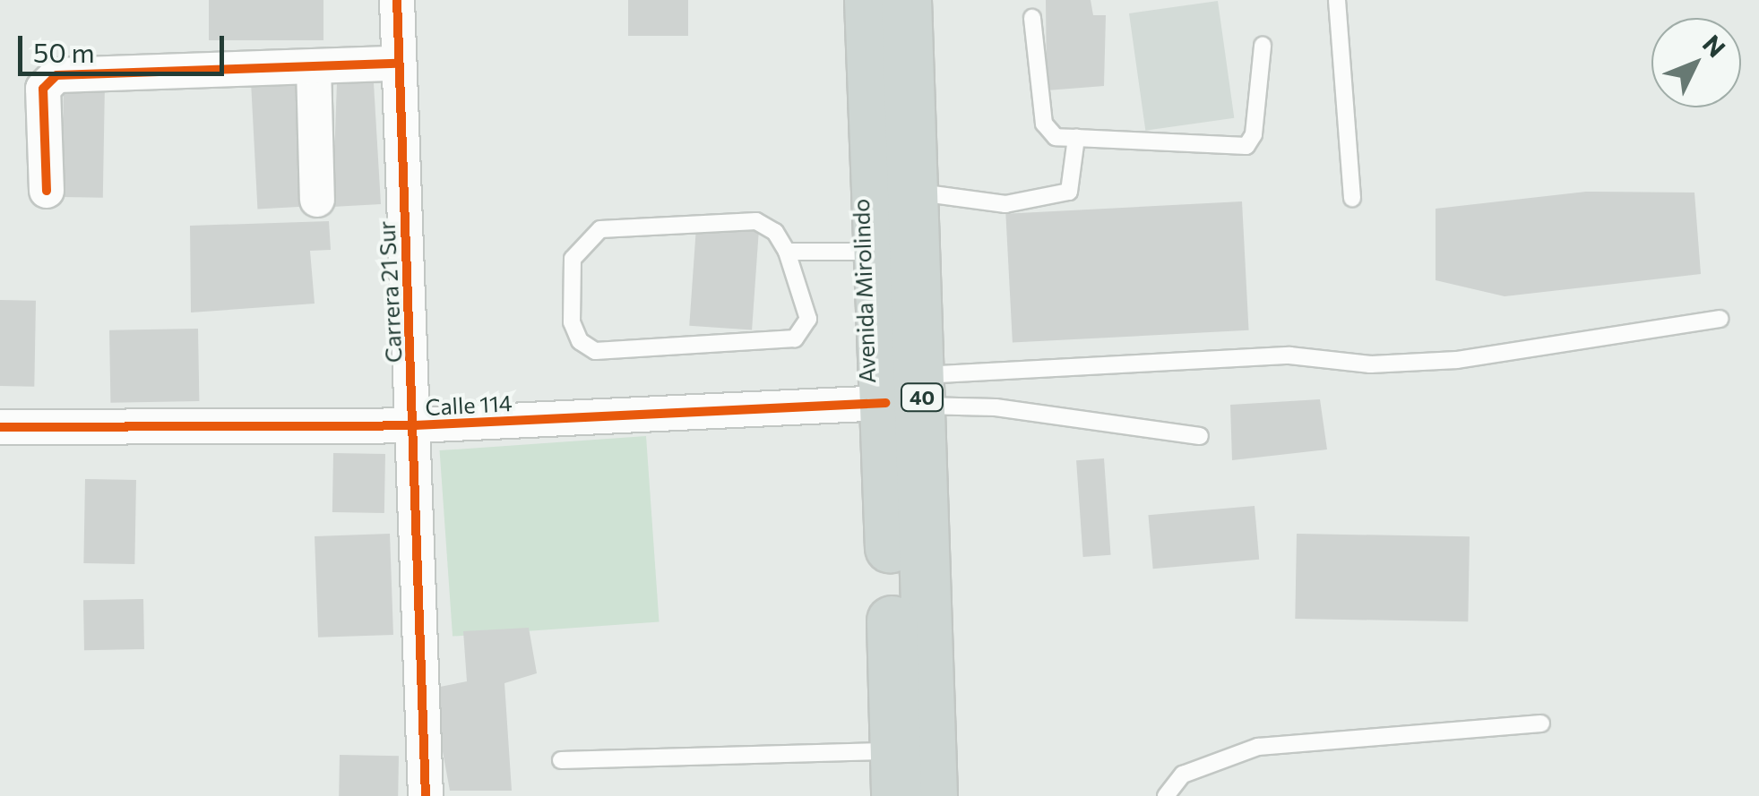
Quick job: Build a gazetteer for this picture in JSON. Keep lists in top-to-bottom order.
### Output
{
  "streets": {
    "main road": ["Avenida Mirolindo", "40"],
    "street": ["Carrera 21 Sur", "Calle 114"]
  },
  "crossings": [
    ["Avenida Mirolindo", "Calle 114"],
    ["Carrera 21 Sur", "Calle 114"]
  ],
  "scale_bar": "50 m",
  "north": "top right"
}
